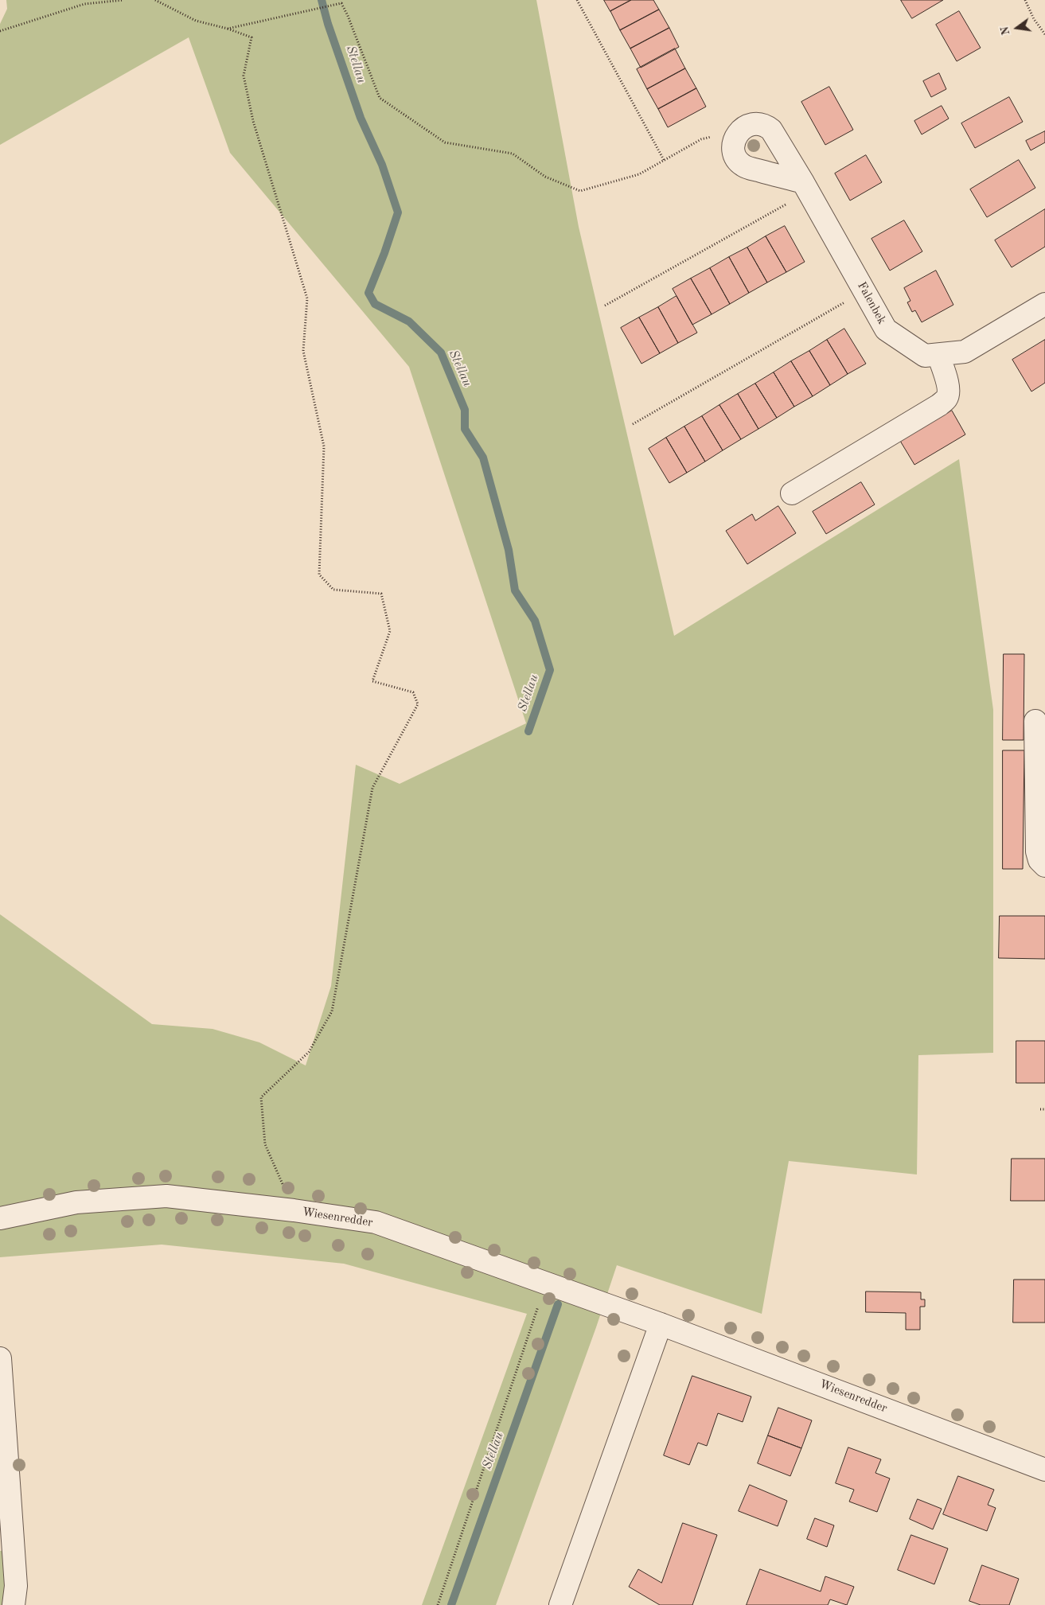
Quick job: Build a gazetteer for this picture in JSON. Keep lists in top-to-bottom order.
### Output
{
  "streets": {
    "street": ["Falenbek", "Wiesenredder"]
  },
  "water": ["Stellau"],
  "north": "left"
}
